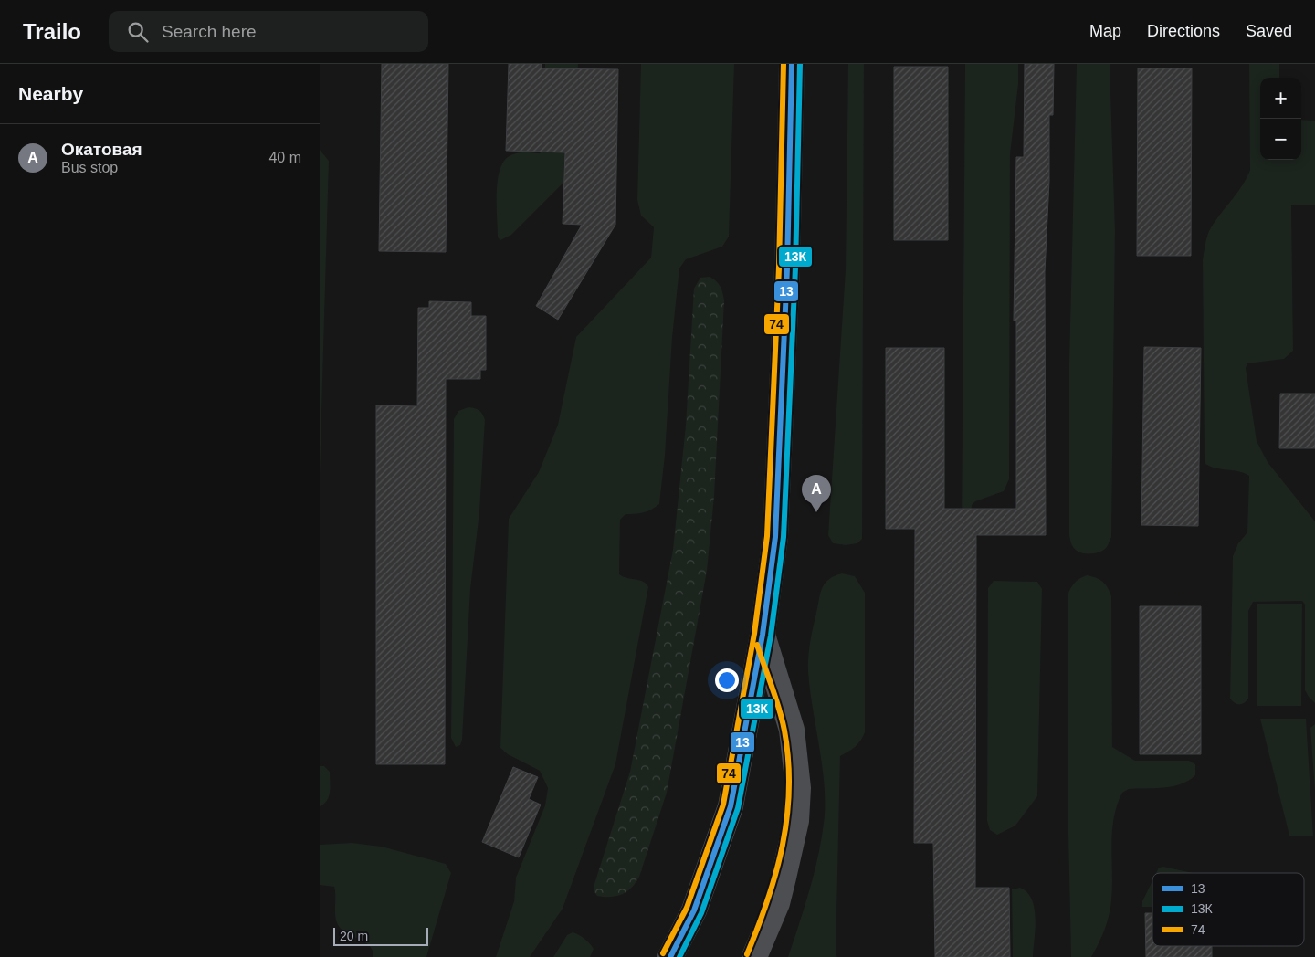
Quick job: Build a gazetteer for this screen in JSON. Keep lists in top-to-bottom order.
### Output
{
  "lines": ["transit line 13", "transit line 13К", "transit line 74"],
  "legend": ["13", "13К", "74"],
  "scale_bar": "20 m",
  "page": {
    "header": "Trailo",
    "search": "Search here",
    "nav": ["Map", "Directions", "Saved"],
    "heading": "Nearby",
    "map_buttons": ["+", "−"],
    "list": [
      {
        "mark": "A",
        "name": "Окатовая",
        "note": "Bus stop",
        "value": "40 m"
      }
    ],
    "pins": "A",
    "scale": "20 m"
  }
}
